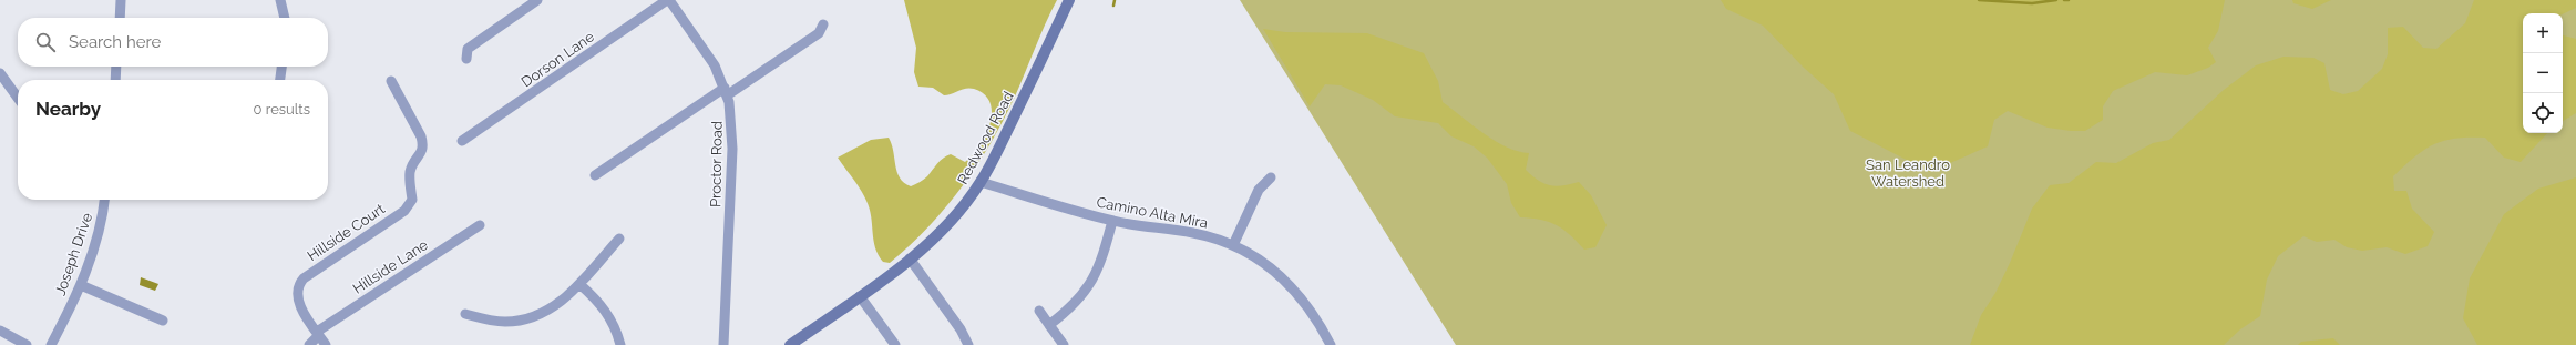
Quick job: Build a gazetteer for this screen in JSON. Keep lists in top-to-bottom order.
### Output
{
  "streets": {
    "main road": ["Redwood Road"],
    "street": [
      "Dorson Lane",
      "Proctor Road",
      "Camino Alta Mira",
      "Hillside Court",
      "Joseph Drive",
      "Hillside Lane"
    ]
  },
  "crossings": [
    ["Dorson Lane", "Proctor Road"],
    ["Redwood Road", "Camino Alta Mira"],
    ["Hillside Court", "Hillside Lane"]
  ],
  "parks": ["San Leandro Watershed"],
  "page": {
    "map_buttons": ["+", "−"],
    "search": "Search here",
    "heading": ["Nearby", "0 results"]
  }
}
